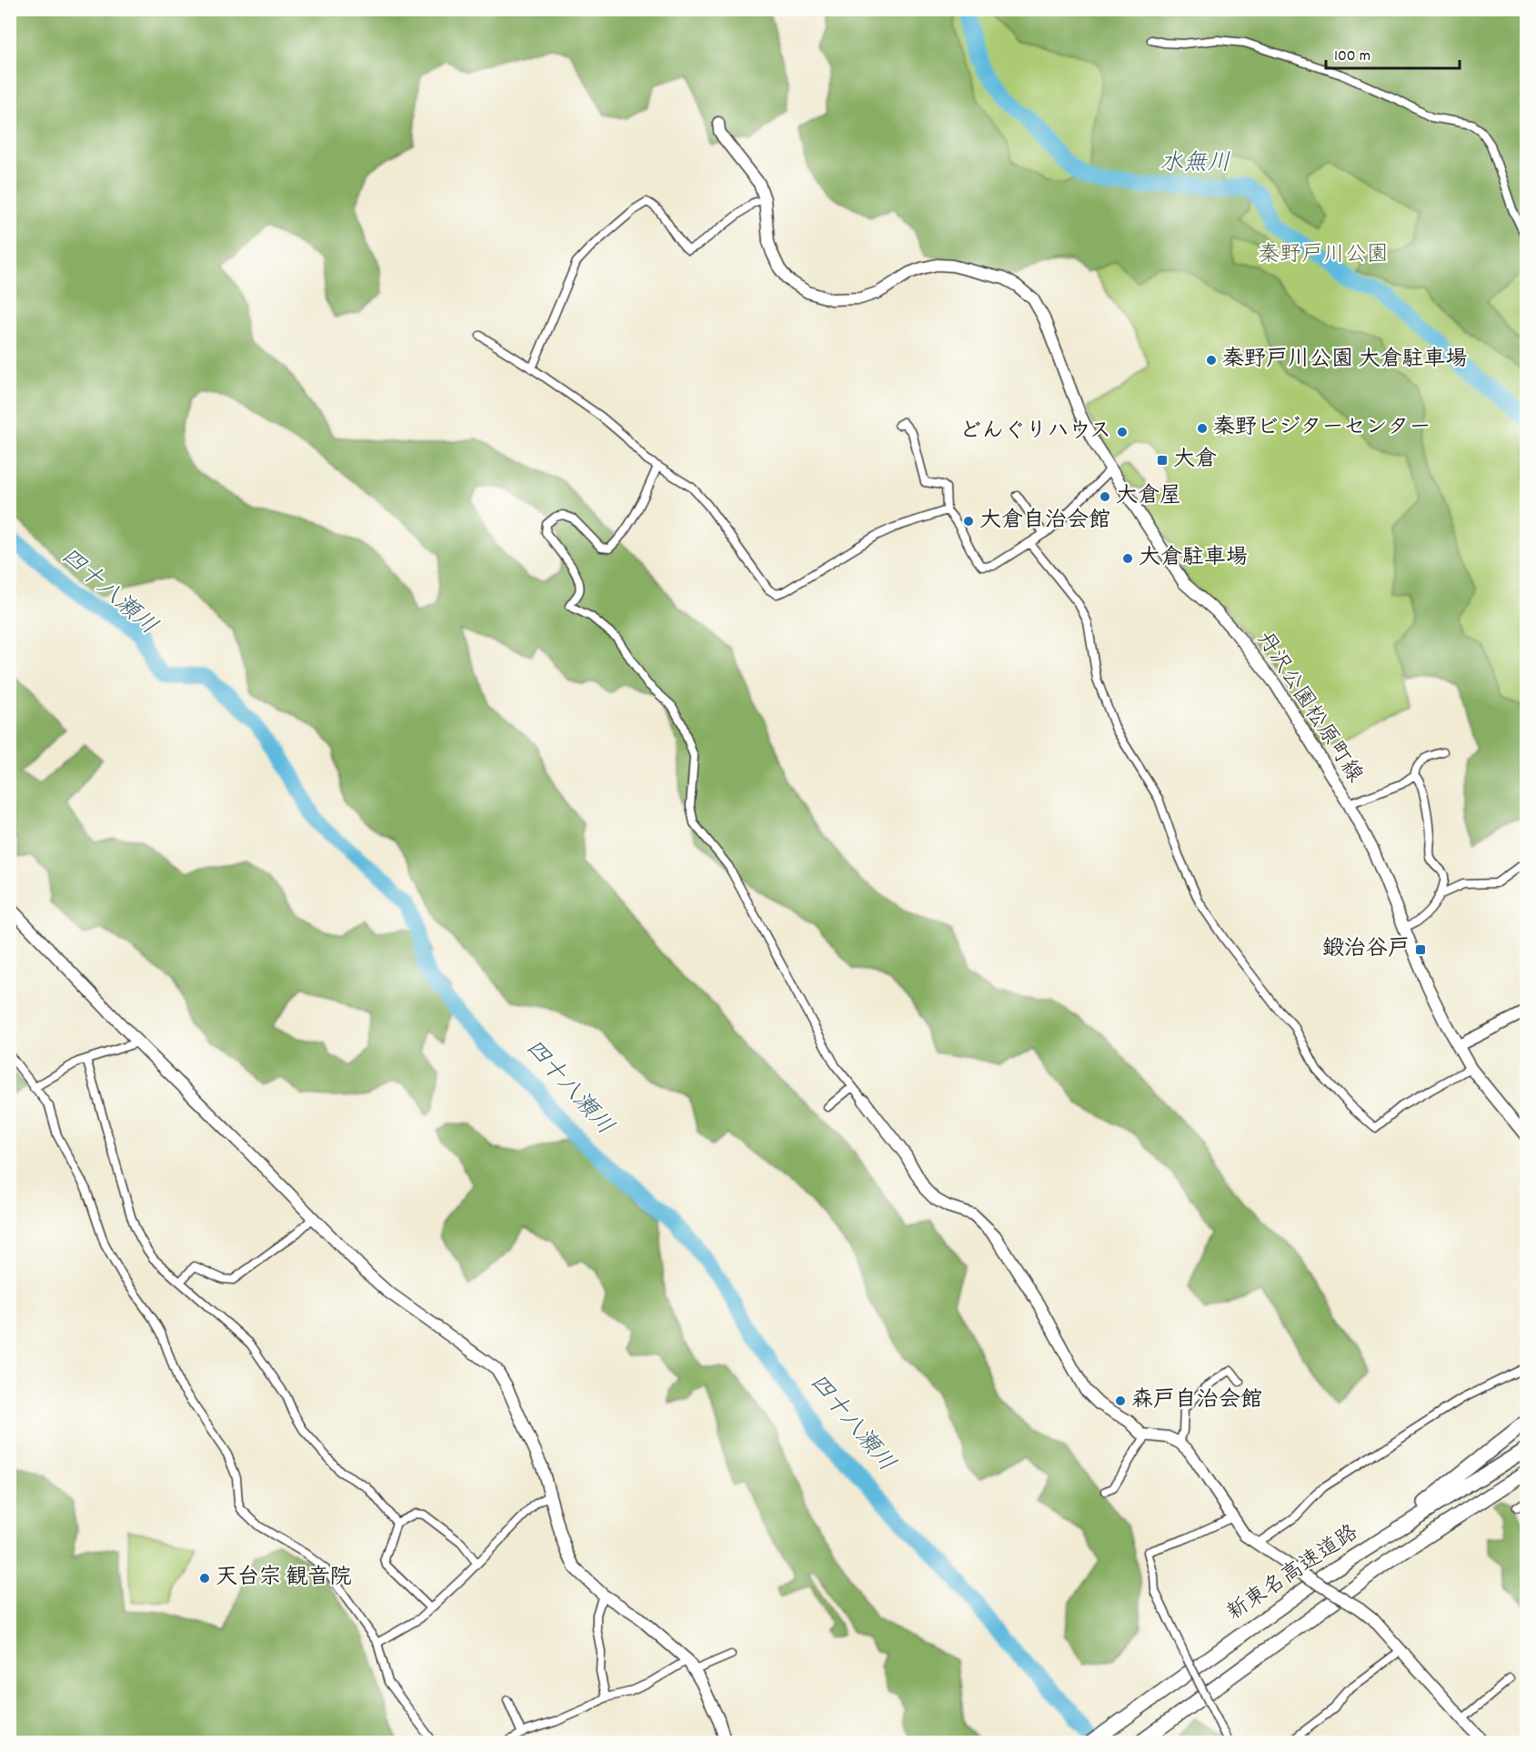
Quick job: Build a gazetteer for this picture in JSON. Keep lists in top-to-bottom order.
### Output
{
  "streets": {
    "highway": ["新東名高速道路"],
    "street": ["丹沢公園松原町線"]
  },
  "water": ["水無川", "四十八瀬川"],
  "parks": ["秦野戸川公園"],
  "places": {
    "other": [
      "秦野戸川公園 大倉駐車場",
      "秦野ビジターセンター",
      "どんぐりハウス",
      "大倉屋",
      "大倉自治会館",
      "大倉駐車場",
      "森戸自治会館",
      "天台宗 観音院"
    ],
    "transit": ["大倉", "鍛治谷戸"]
  },
  "scale_bar": "100 m"
}
